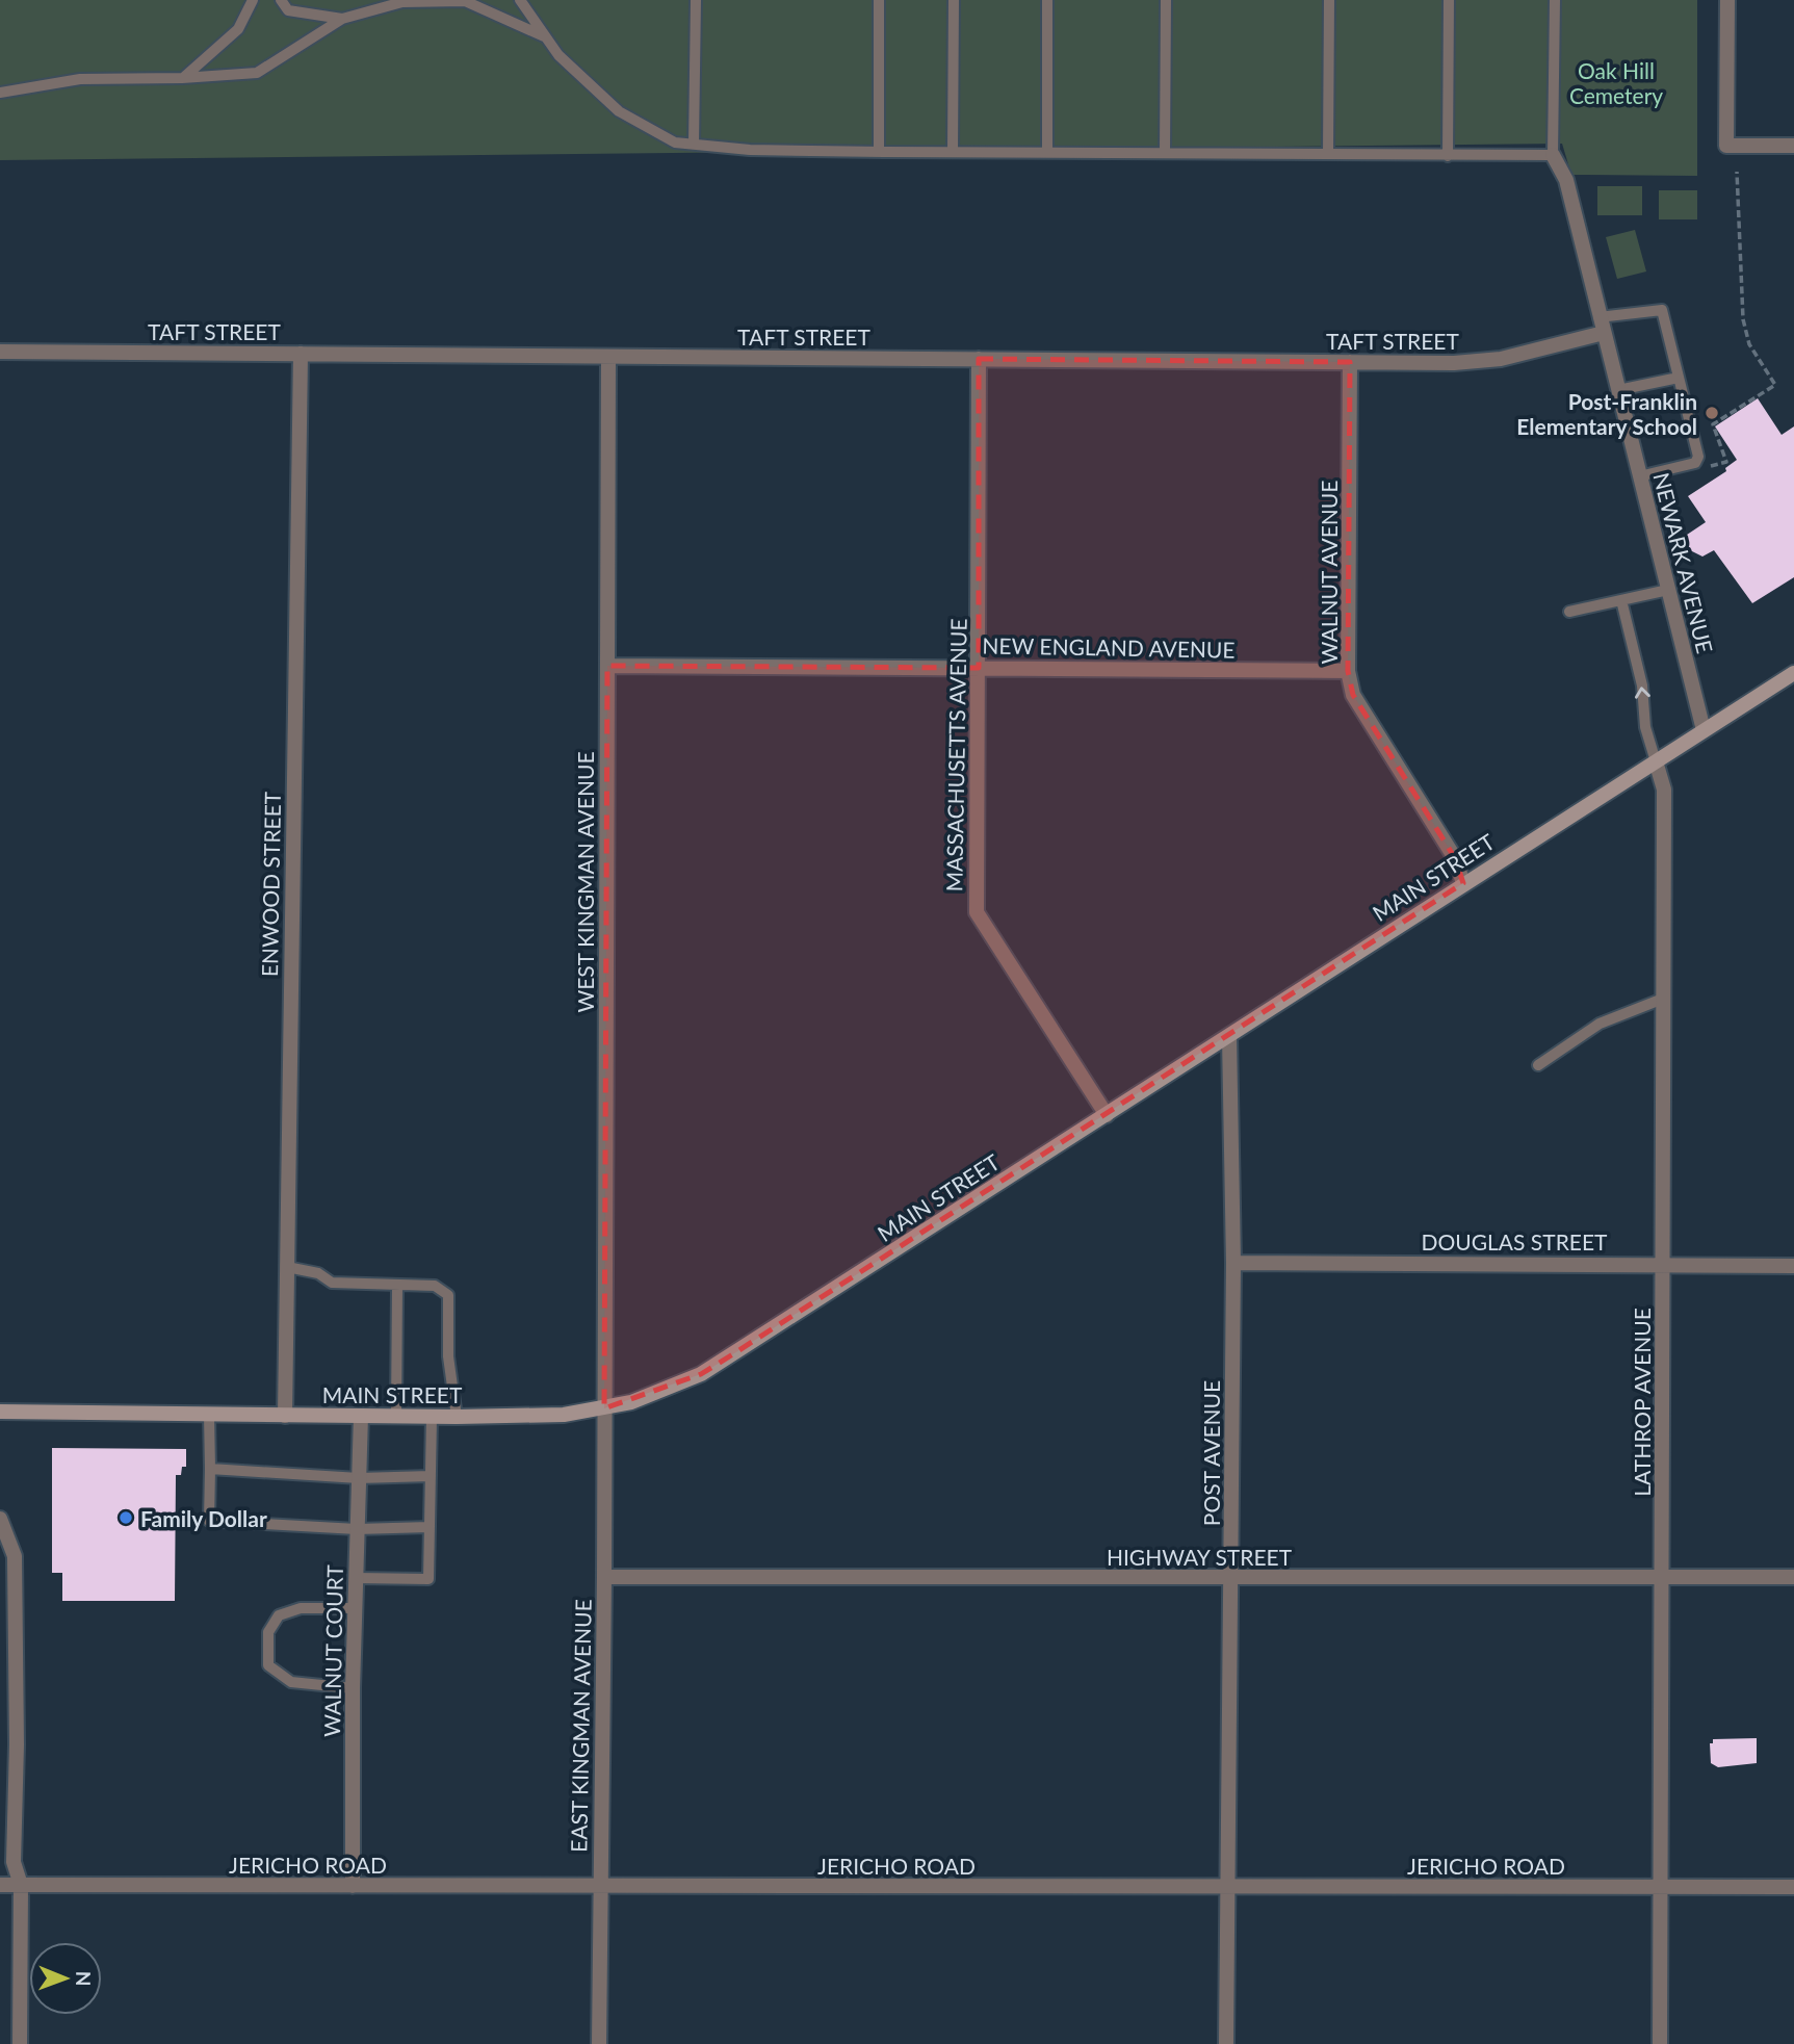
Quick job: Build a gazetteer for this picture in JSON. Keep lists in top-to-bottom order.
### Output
{
  "streets": {
    "street": [
      "TAFT STREET",
      "NEWARK AVENUE",
      "WALNUT AVENUE",
      "NEW ENGLAND AVENUE",
      "MASSACHUSETTS AVENUE",
      "MAIN STREET",
      "WEST KINGMAN AVENUE",
      "ENWOOD STREET",
      "DOUGLAS STREET",
      "LATHROP AVENUE",
      "POST AVENUE",
      "HIGHWAY STREET",
      "WALNUT COURT",
      "EAST KINGMAN AVENUE",
      "JERICHO ROAD"
    ]
  },
  "crossings": [
    ["TAFT STREET", "NEWARK AVENUE"],
    ["TAFT STREET", "WALNUT AVENUE"],
    ["TAFT STREET", "MASSACHUSETTS AVENUE"],
    ["TAFT STREET", "WEST KINGMAN AVENUE"],
    ["TAFT STREET", "ENWOOD STREET"],
    ["NEWARK AVENUE", "MAIN STREET"],
    ["WALNUT AVENUE", "NEW ENGLAND AVENUE"],
    ["WALNUT AVENUE", "MAIN STREET"],
    ["NEW ENGLAND AVENUE", "MASSACHUSETTS AVENUE"],
    ["NEW ENGLAND AVENUE", "WEST KINGMAN AVENUE"],
    ["MASSACHUSETTS AVENUE", "MAIN STREET"],
    ["MAIN STREET", "WEST KINGMAN AVENUE"],
    ["MAIN STREET", "ENWOOD STREET"],
    ["MAIN STREET", "LATHROP AVENUE"],
    ["MAIN STREET", "POST AVENUE"],
    ["MAIN STREET", "WALNUT COURT"],
    ["MAIN STREET", "EAST KINGMAN AVENUE"],
    ["WEST KINGMAN AVENUE", "EAST KINGMAN AVENUE"],
    ["DOUGLAS STREET", "LATHROP AVENUE"],
    ["DOUGLAS STREET", "POST AVENUE"],
    ["LATHROP AVENUE", "HIGHWAY STREET"],
    ["LATHROP AVENUE", "JERICHO ROAD"],
    ["POST AVENUE", "HIGHWAY STREET"],
    ["POST AVENUE", "JERICHO ROAD"],
    ["HIGHWAY STREET", "EAST KINGMAN AVENUE"],
    ["WALNUT COURT", "JERICHO ROAD"],
    ["EAST KINGMAN AVENUE", "JERICHO ROAD"]
  ],
  "parks": ["Oak Hill Cemetery"],
  "places": ["Post-Franklin Elementary School", "Family Dollar"],
  "north": "right"
}
